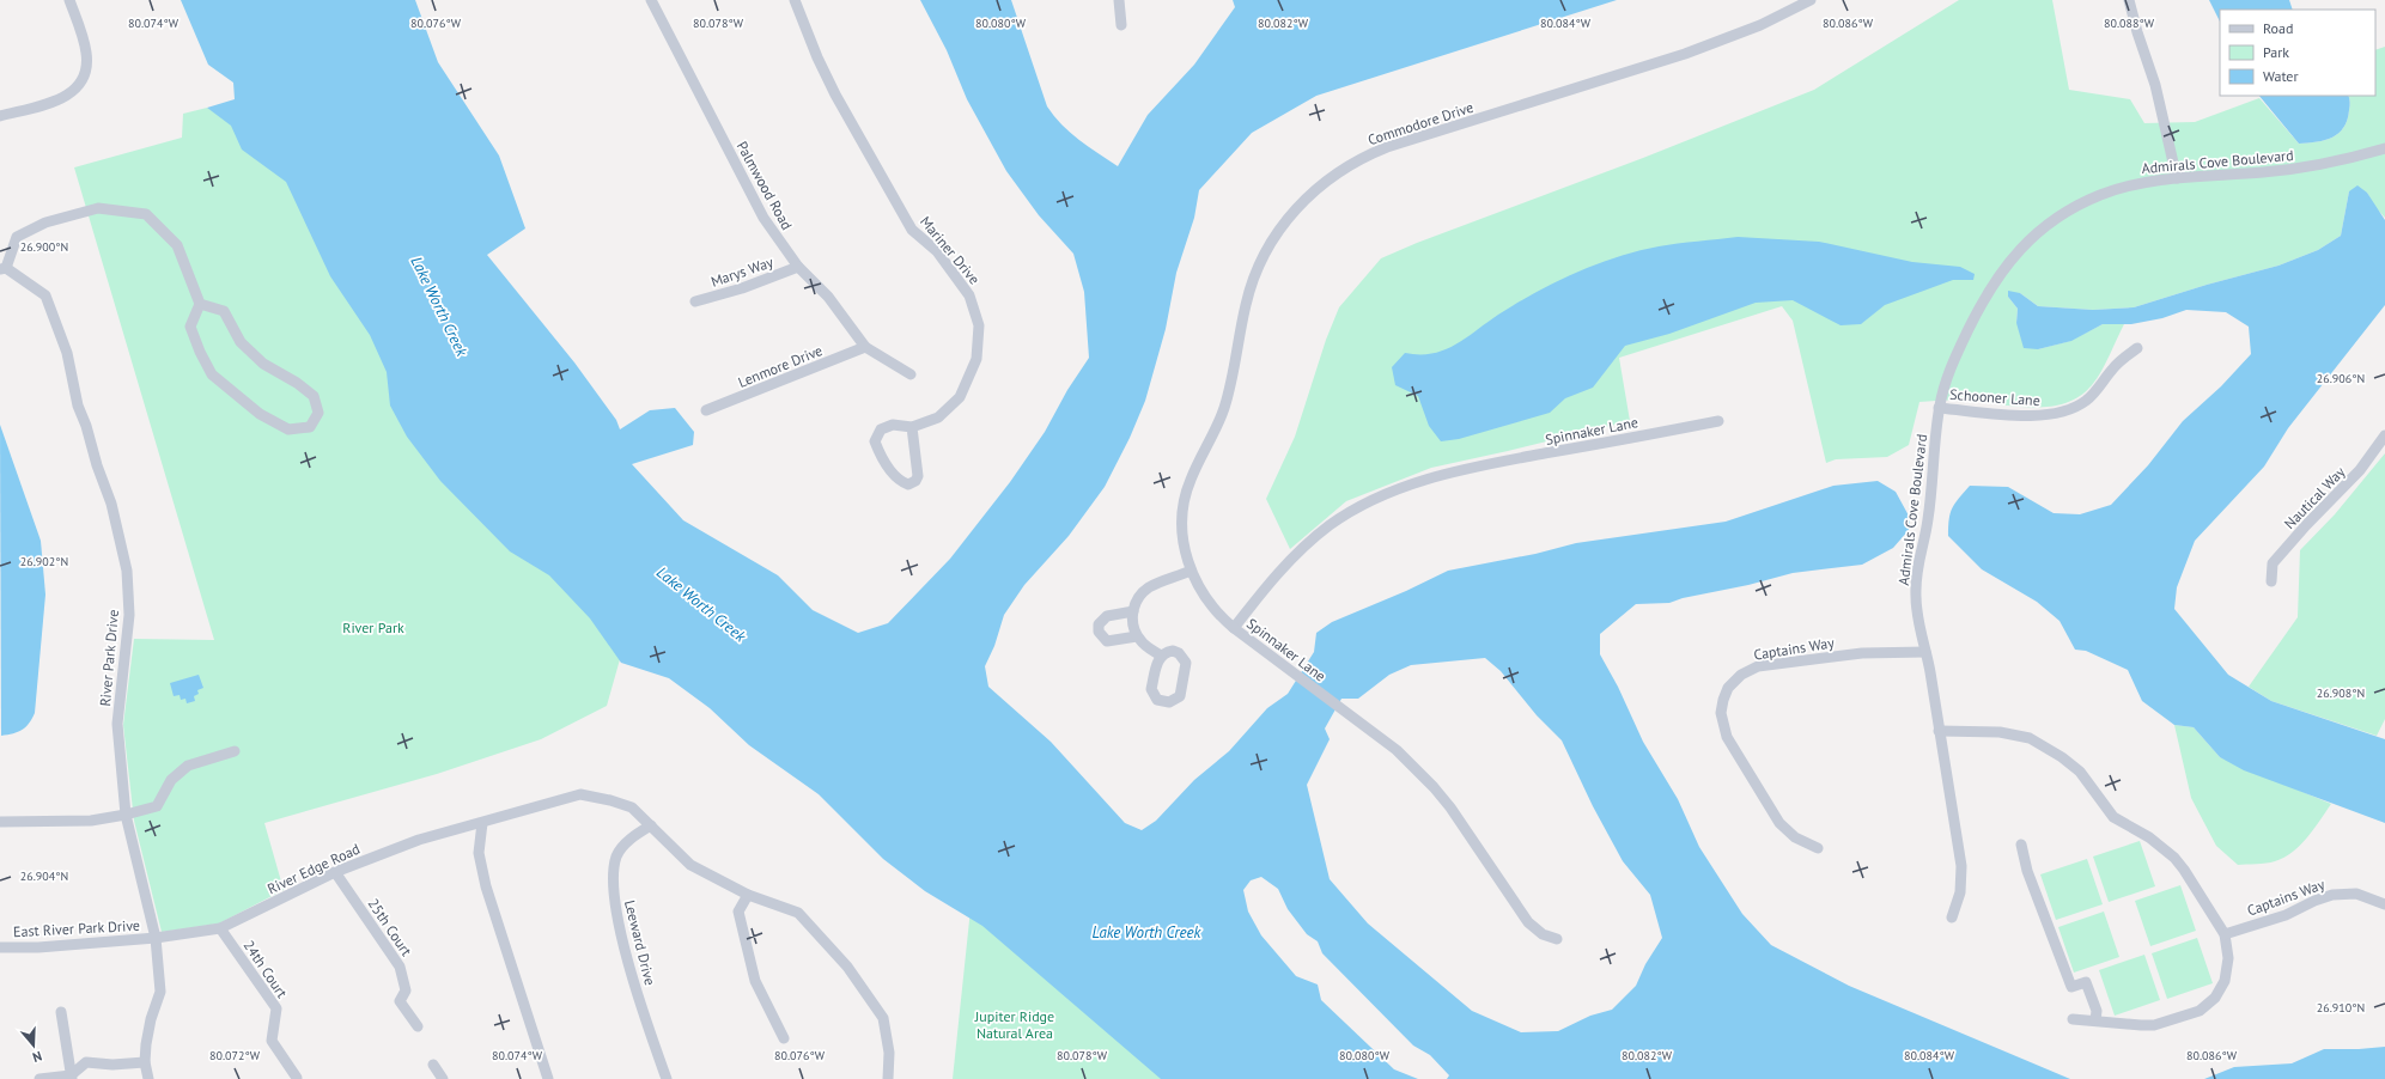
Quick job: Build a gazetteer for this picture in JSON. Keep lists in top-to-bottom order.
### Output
{
  "streets": {
    "street": [
      "Commodore Drive",
      "Admirals Cove Boulevard",
      "Palmwood Road",
      "Mariner Drive",
      "Marys Way",
      "Lenmore Drive",
      "Schooner Lane",
      "Spinnaker Lane",
      "Nautical Way",
      "Captains Way",
      "River Park Drive",
      "River Edge Road",
      "25th Court",
      "East River Park Drive",
      "Leeward Drive",
      "24th Court"
    ]
  },
  "crossings": [
    ["Commodore Drive", "Spinnaker Lane"],
    ["Admirals Cove Boulevard", "Schooner Lane"],
    ["Admirals Cove Boulevard", "Captains Way"],
    ["Palmwood Road", "Marys Way"],
    ["Palmwood Road", "Lenmore Drive"],
    ["River Park Drive", "River Edge Road"],
    ["River Park Drive", "East River Park Drive"],
    ["River Edge Road", "25th Court"],
    ["River Edge Road", "East River Park Drive"],
    ["River Edge Road", "Leeward Drive"],
    ["River Edge Road", "24th Court"]
  ],
  "water": ["Lake Worth Creek"],
  "parks": ["River Park", "Jupiter Ridge Natural Area"],
  "legend": ["Road", "Park", "Water"],
  "north": "bottom",
  "coordinates": [
    "80.074°W",
    "80.076°W",
    "80.078°W",
    "80.080°W",
    "80.082°W",
    "80.084°W",
    "80.086°W",
    "80.088°W",
    "26.900°N",
    "26.906°N",
    "26.902°N",
    "26.908°N",
    "26.904°N",
    "26.910°N",
    "80.072°W"
  ]
}
